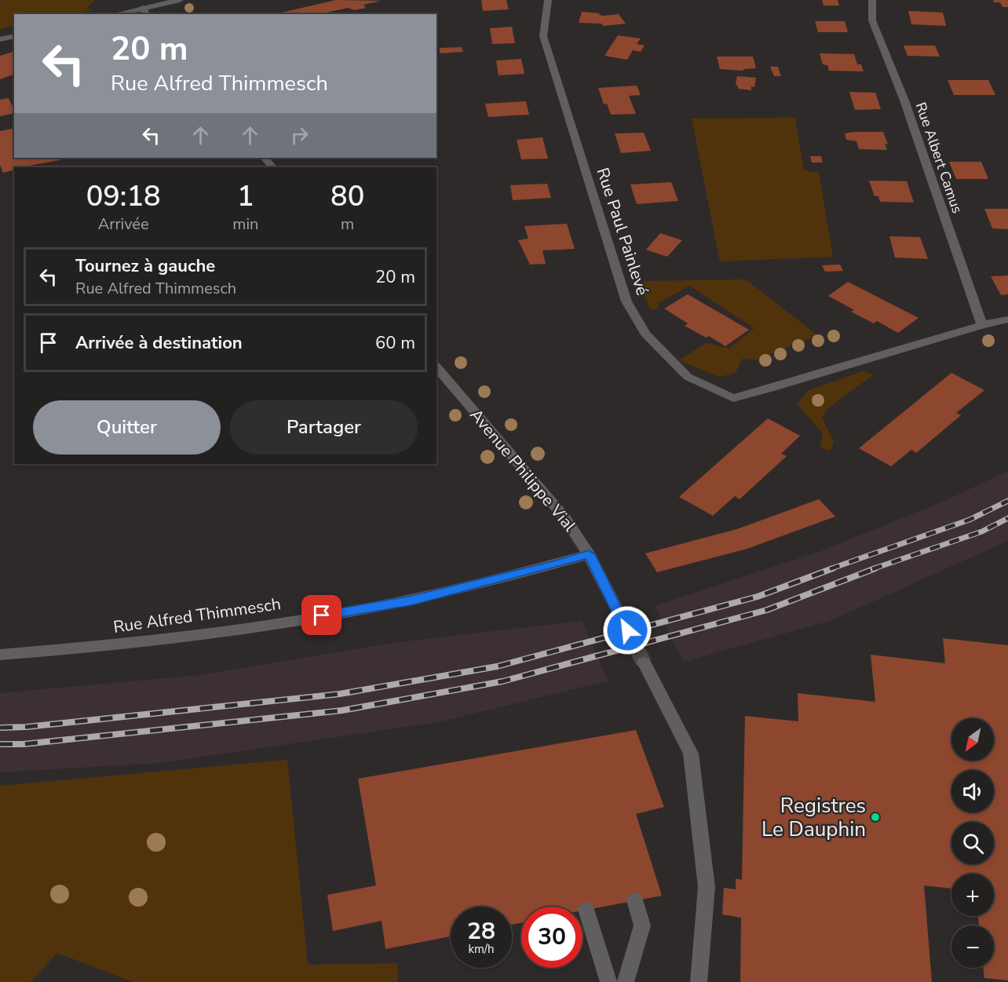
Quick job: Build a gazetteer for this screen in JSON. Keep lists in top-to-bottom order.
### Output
{
  "streets": {
    "street": [
      "Rue Albert Camus",
      "Rue Paul Painlevé",
      "Avenue Philippe Vial",
      "Rue Alfred Thimmesch"
    ]
  },
  "crossings": [
    ["Rue Albert Camus", "Rue Paul Painlevé"],
    ["Avenue Philippe Vial", "Rue Alfred Thimmesch"]
  ],
  "places": ["Registres Le Dauphin"],
  "north": "bottom left",
  "page": {
    "turn": ["20 m", "Rue Alfred Thimmesch"],
    "eta": [
      "09:18",
      "Arrivée",
      "1",
      "min",
      "80",
      "m"
    ],
    "list": [
      {
        "name": "Tournez à gauche",
        "note": "Rue Alfred Thimmesch",
        "value": "20 m"
      },
      {
        "name": "Arrivée à destination",
        "value": "60 m"
      }
    ],
    "buttons": ["Quitter", "Partager"],
    "map_buttons": ["+", "−"],
    "speed": "28 km/h",
    "limit": "30"
  }
}
